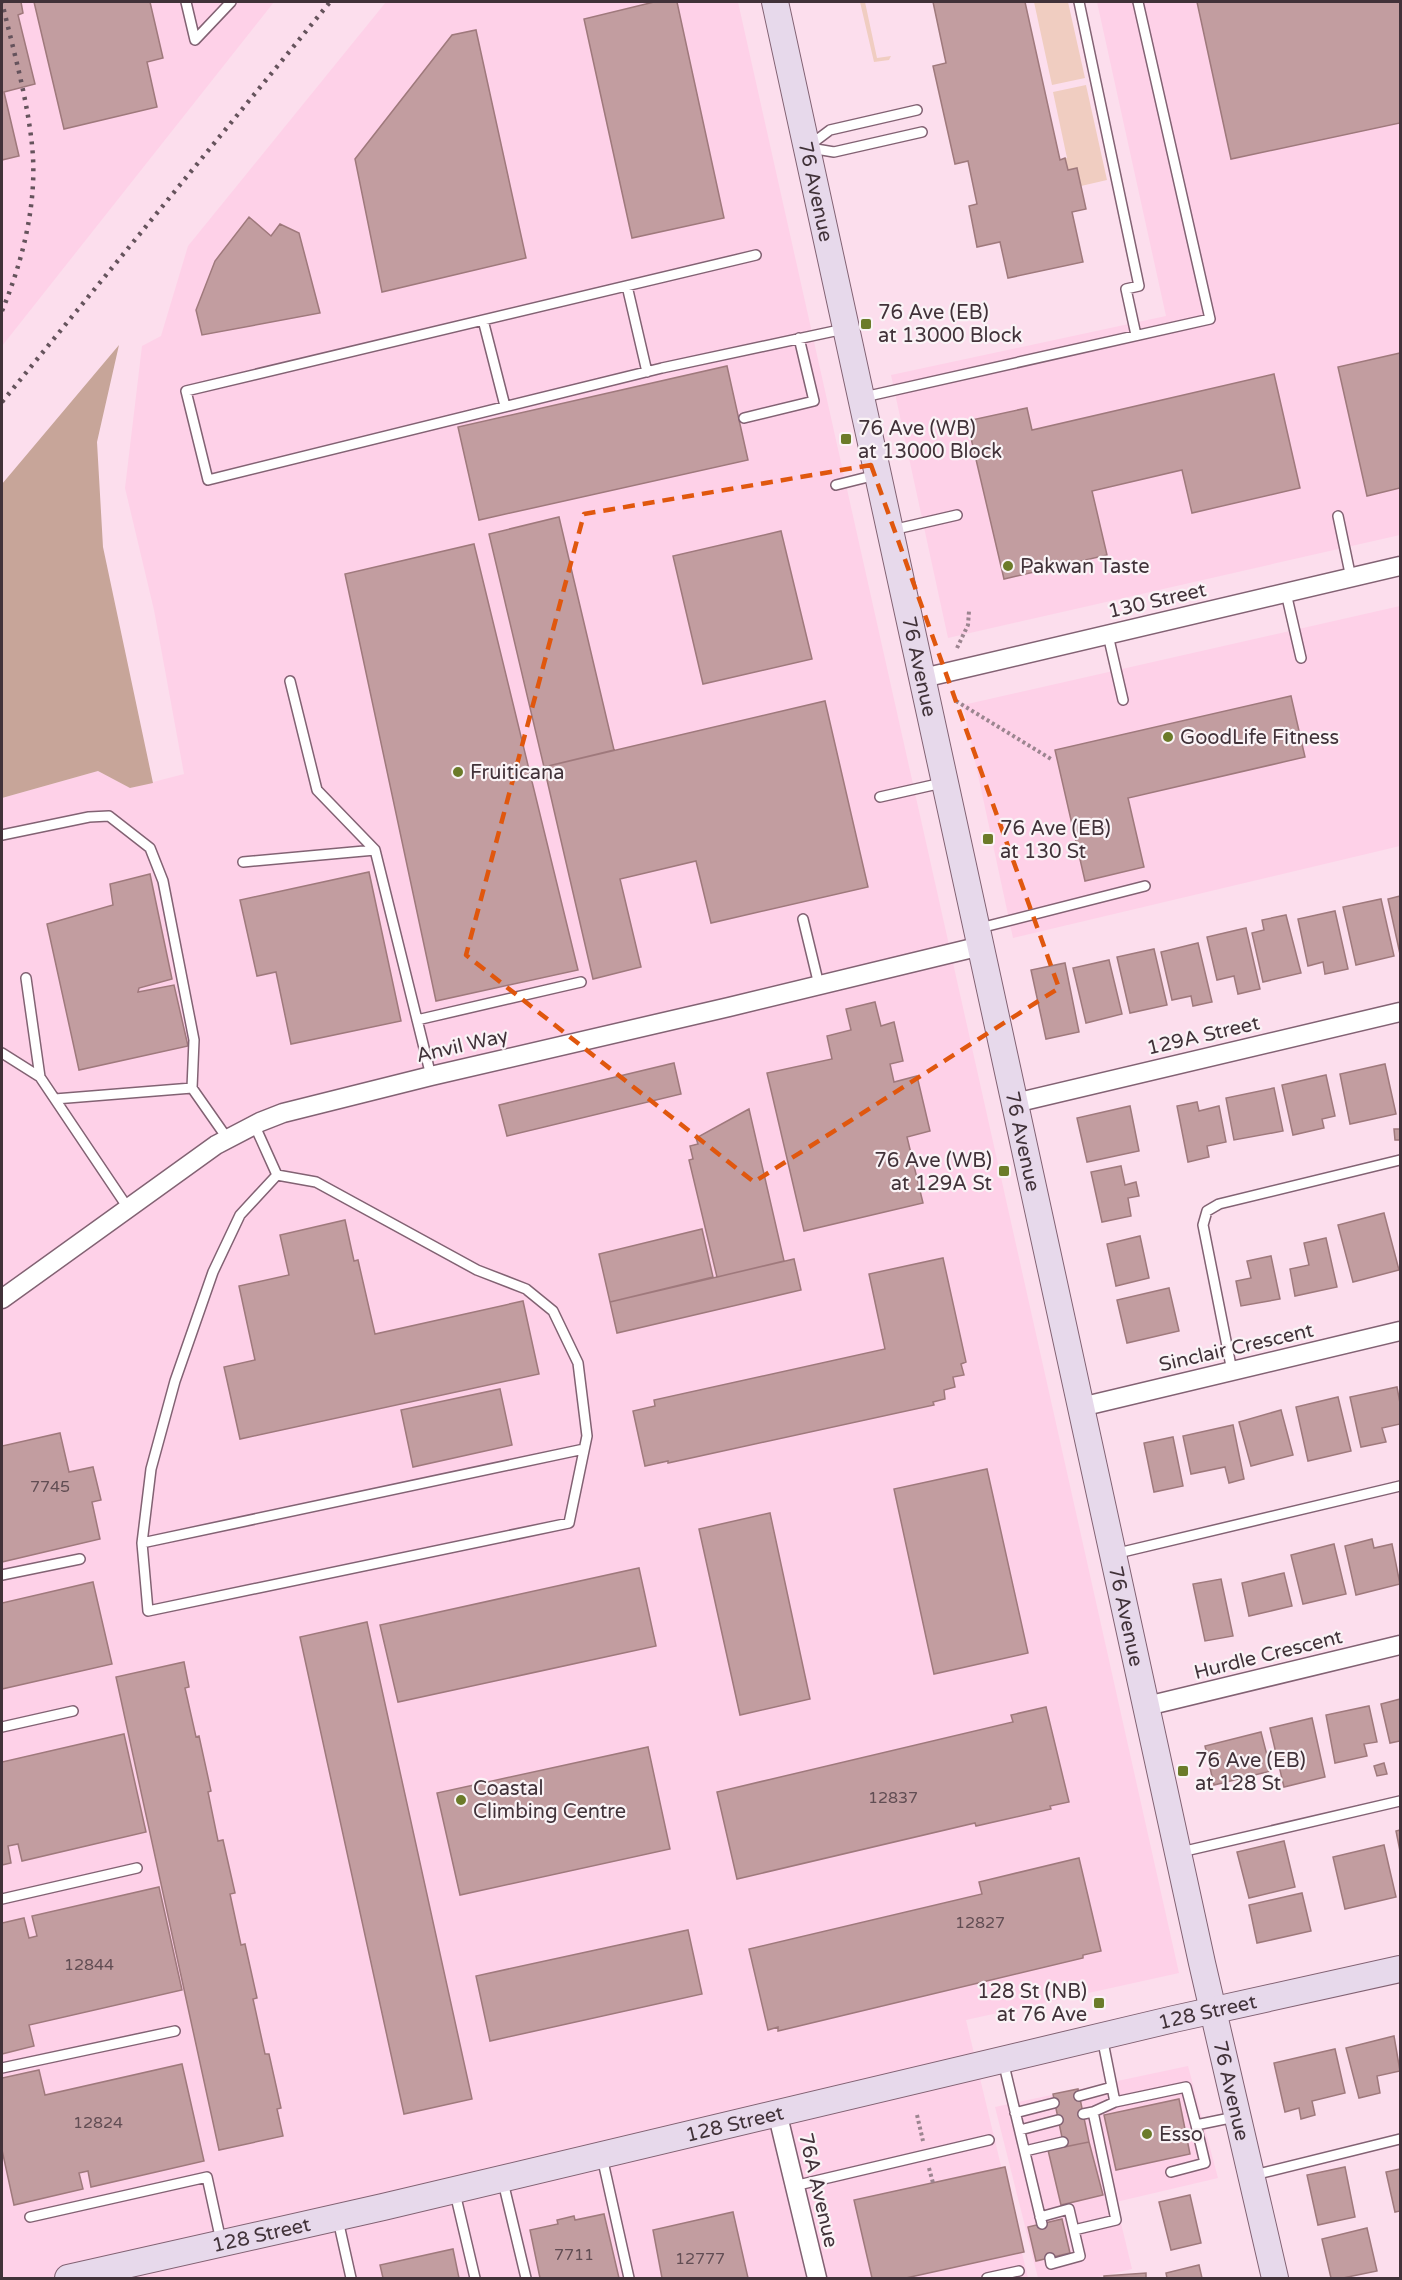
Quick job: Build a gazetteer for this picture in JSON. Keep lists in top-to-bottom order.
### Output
{
  "streets": {
    "main road": ["76 Avenue", "128 Street"],
    "street": [
      "130 Street",
      "129A Street",
      "Anvil Way",
      "Sinclair Crescent",
      "Hurdle Crescent",
      "76A Avenue"
    ]
  },
  "crossings": [
    ["76 Avenue", "130 Street"],
    ["76 Avenue", "129A Street"],
    ["76 Avenue", "Anvil Way"],
    ["76 Avenue", "Sinclair Crescent"],
    ["76 Avenue", "Hurdle Crescent"],
    ["76 Avenue", "128 Street"],
    ["128 Street", "76A Avenue"]
  ],
  "places": {
    "transit": [
      "76 Ave (EB) at 13000 Block",
      "76 Ave (WB) at 13000 Block",
      "76 Ave (EB) at 130 St",
      "76 Ave (WB) at 129A St",
      "76 Ave (EB) at 128 St",
      "128 St (NB) at 76 Ave"
    ],
    "other": [
      "Pakwan Taste",
      "GoodLife Fitness",
      "Fruiticana",
      "Coastal Climbing Centre",
      "Esso"
    ]
  },
  "house_numbers": [
    "7745",
    "12837",
    "12827",
    "12844",
    "12824",
    "7711",
    "12777"
  ]
}
